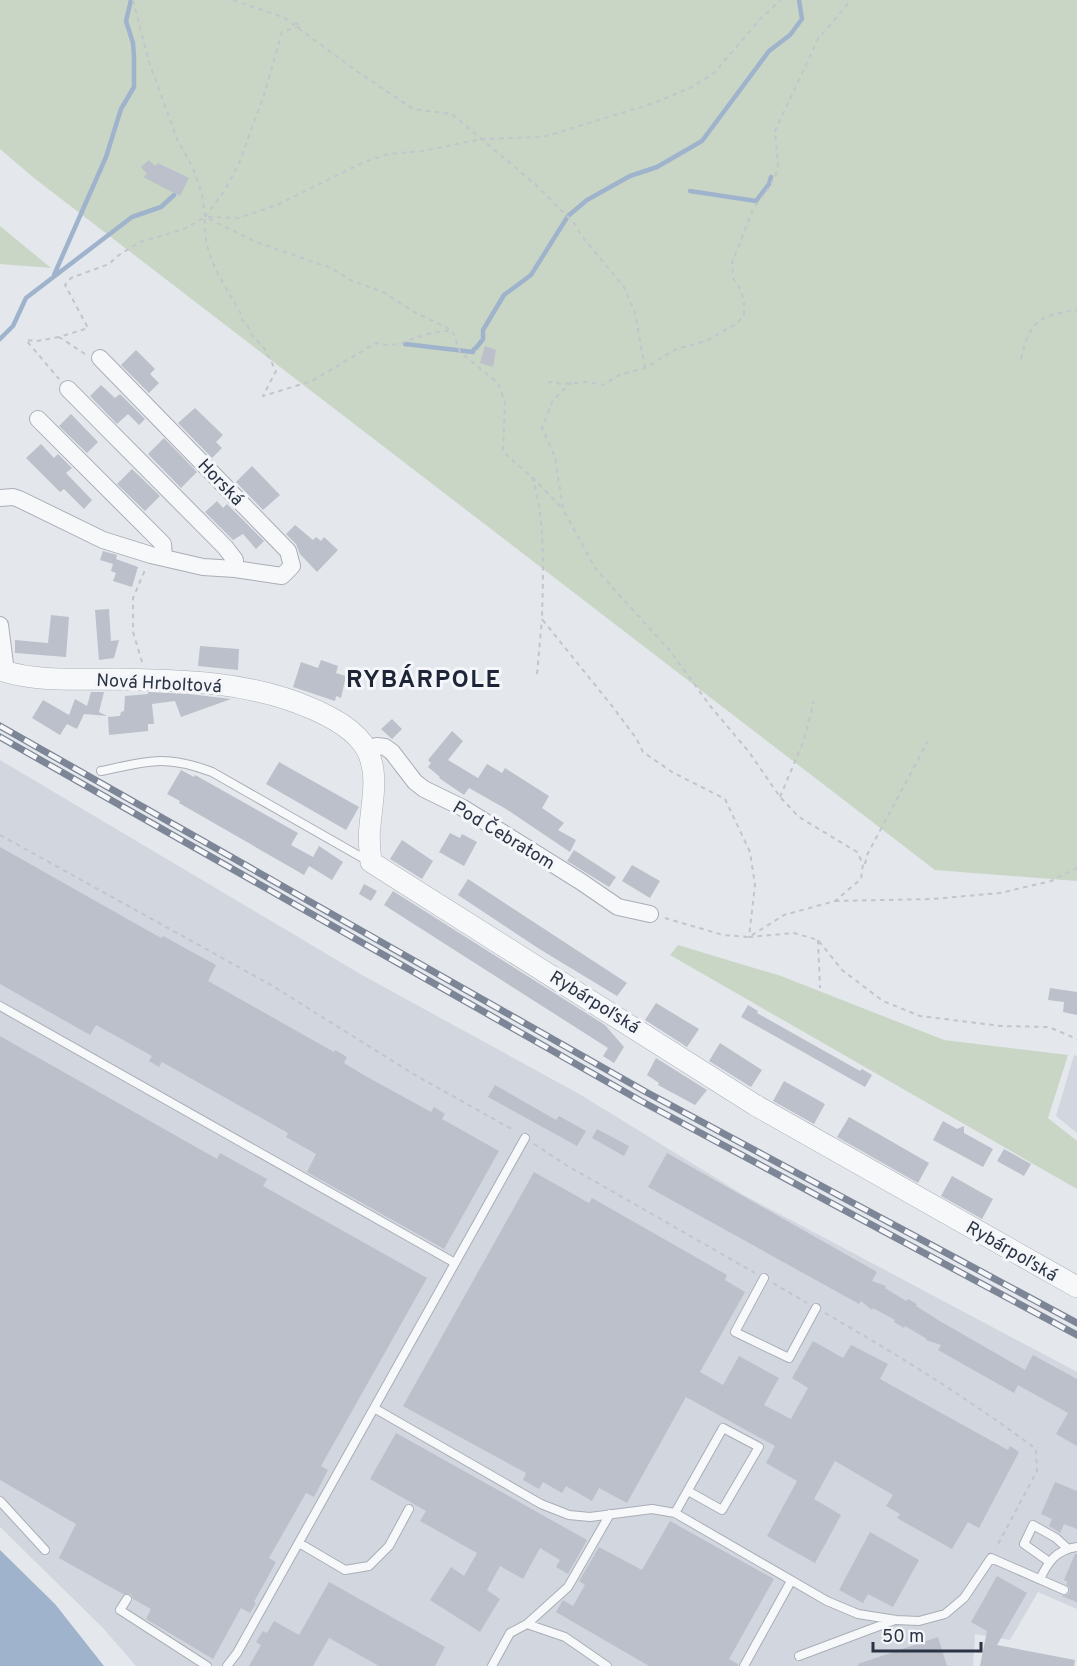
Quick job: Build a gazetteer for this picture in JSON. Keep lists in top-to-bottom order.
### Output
{
  "streets": {
    "street": [
      "Horská",
      "Nová Hrboltová",
      "Pod Čebratom",
      "Rybárpoľská"
    ]
  },
  "crossings": [
    ["Nová Hrboltová", "Pod Čebratom"],
    ["Nová Hrboltová", "Rybárpoľská"]
  ],
  "districts": ["RYBÁRPOLE"],
  "scale_bar": "50 m"
}
